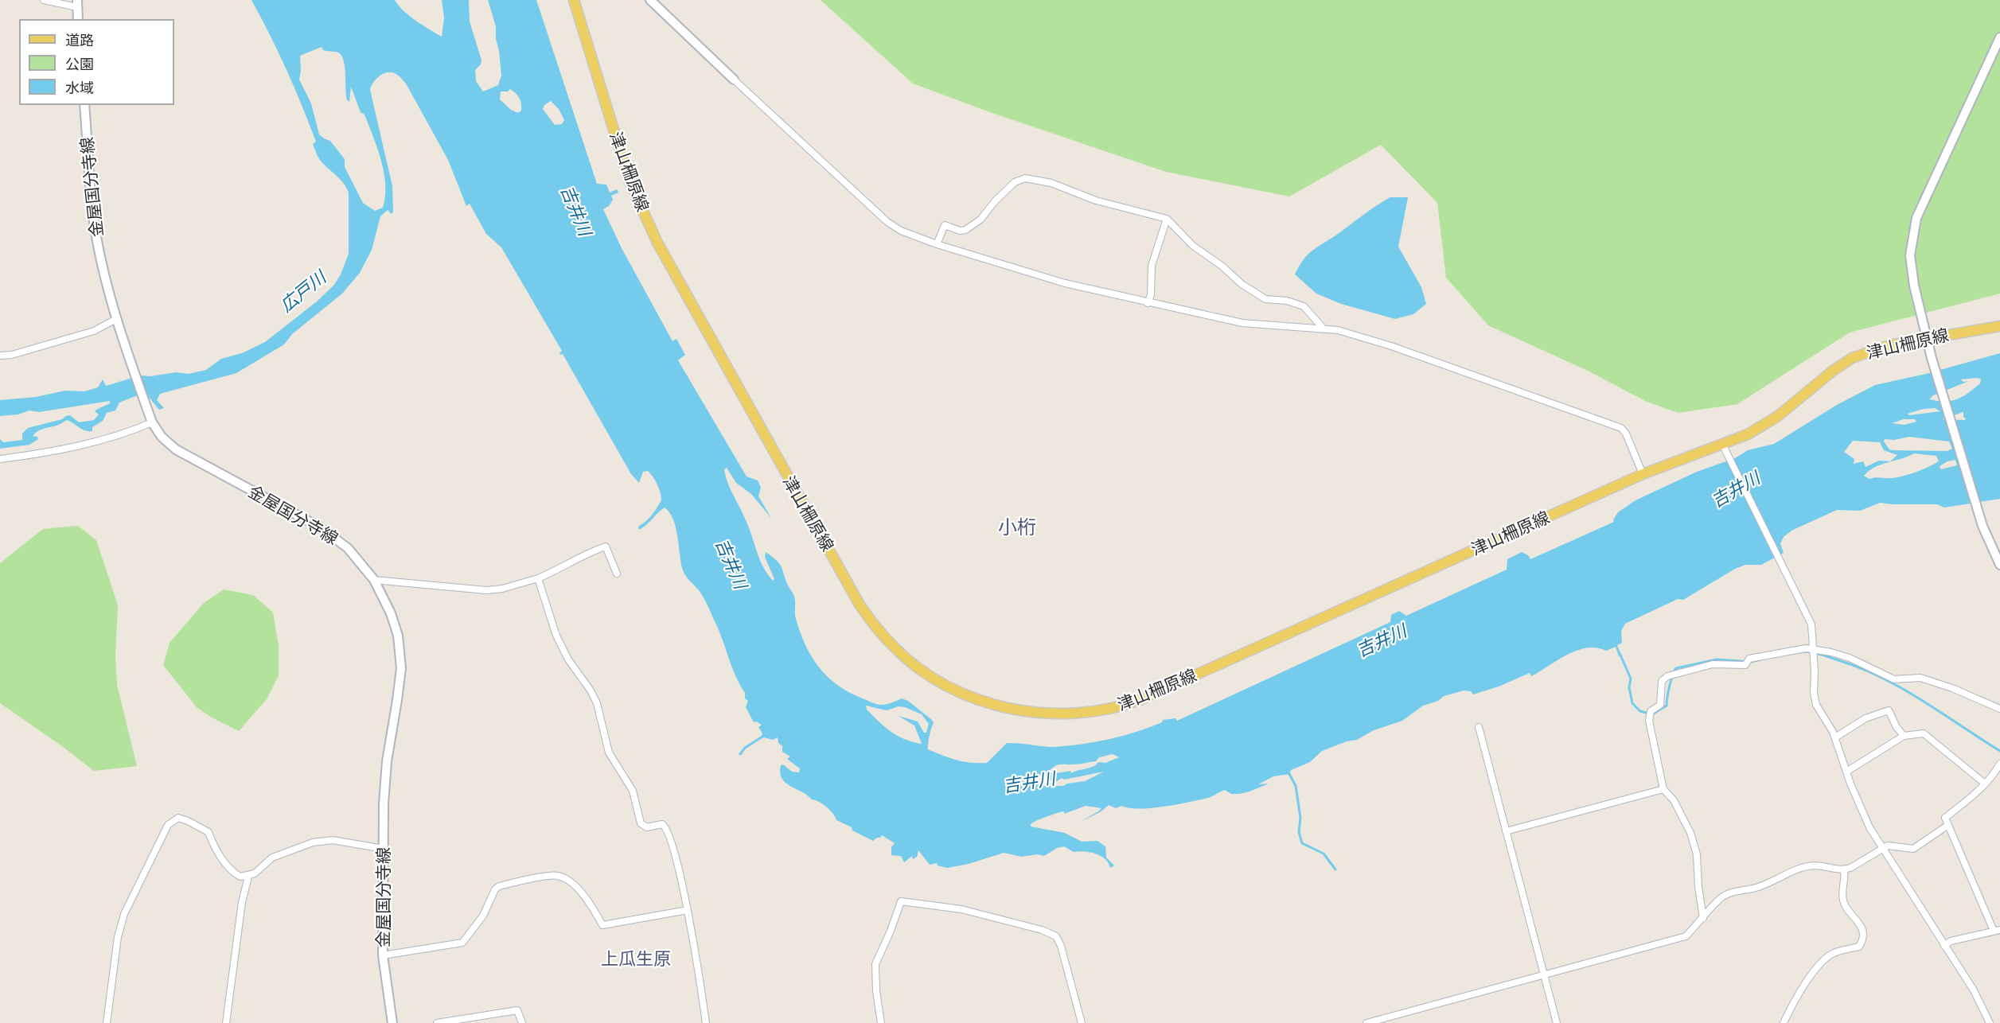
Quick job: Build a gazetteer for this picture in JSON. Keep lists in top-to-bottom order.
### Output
{
  "streets": {
    "main road": ["津山柵原線", "金屋国分寺線"]
  },
  "districts": ["小桁", "上瓜生原"],
  "water": ["吉井川", "広戸川"],
  "legend": ["道路", "公園", "水域"]
}
